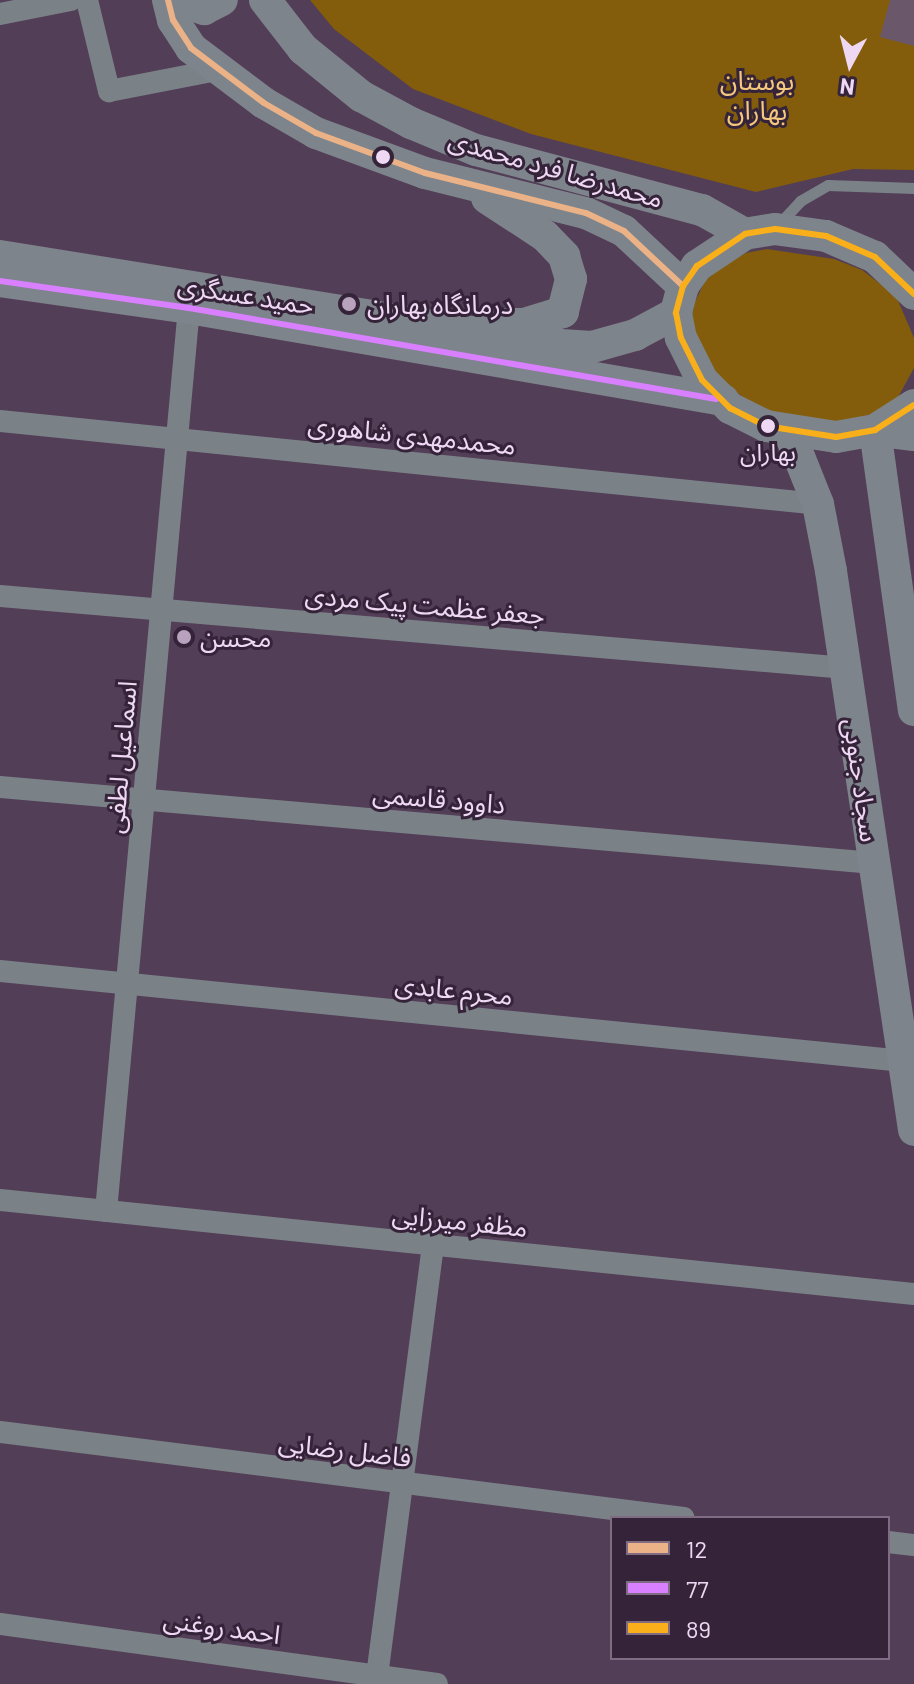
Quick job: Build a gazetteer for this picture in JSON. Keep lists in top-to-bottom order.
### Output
{
  "streets": {
    "main road": ["محمدرضا فرد محمدی", "حمید عسگری", "سجاد جنوبی"],
    "street": [
      "محمدمهدی شاهوری",
      "جعفر عظمت پیک مردی",
      "اسماعیل لطفی",
      "داوود قاسمی",
      "محرم عابدی",
      "مظفر میرزایی",
      "فاضل رضایی",
      "احمد روغنی"
    ]
  },
  "crossings": [
    ["محمدرضا فرد محمدی", "حمید عسگری"],
    ["حمید عسگری", "اسماعیل لطفی"],
    ["محمدمهدی شاهوری", "اسماعیل لطفی"],
    ["محمدمهدی شاهوری", "سجاد جنوبی"],
    ["جعفر عظمت پیک مردی", "اسماعیل لطفی"],
    ["جعفر عظمت پیک مردی", "سجاد جنوبی"],
    ["اسماعیل لطفی", "داوود قاسمی"],
    ["اسماعیل لطفی", "محرم عابدی"],
    ["اسماعیل لطفی", "مظفر میرزایی"],
    ["سجاد جنوبی", "داوود قاسمی"],
    ["سجاد جنوبی", "محرم عابدی"]
  ],
  "parks": ["بوستان بهاران"],
  "places": ["درمانگاه بهاران", "بهاران", "محسن"],
  "lines": ["transit line 12", "transit line 89", "transit line 77"],
  "legend": ["12", "77", "89"],
  "north": "bottom"
}
